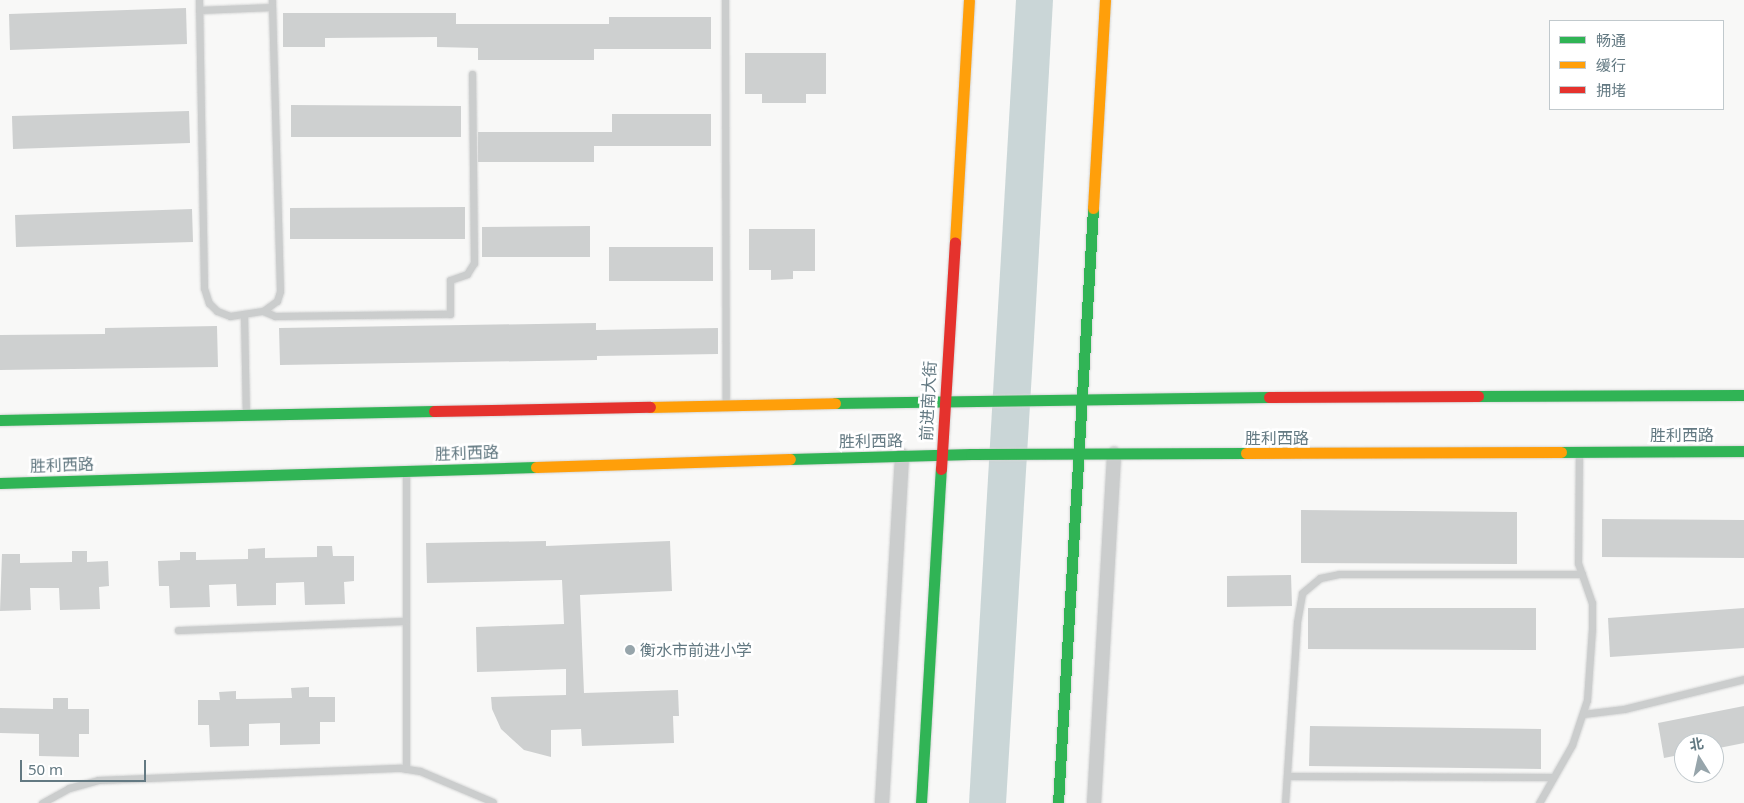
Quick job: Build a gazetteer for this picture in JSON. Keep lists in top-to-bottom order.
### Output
{
  "streets": {
    "main road": ["前进南大街", "胜利西路"]
  },
  "crossings": [
    ["前进南大街", "胜利西路"]
  ],
  "places": ["衡水市前进小学"],
  "legend": ["畅通", "缓行", "拥堵"],
  "scale_bar": "50 m",
  "north": "top"
}
